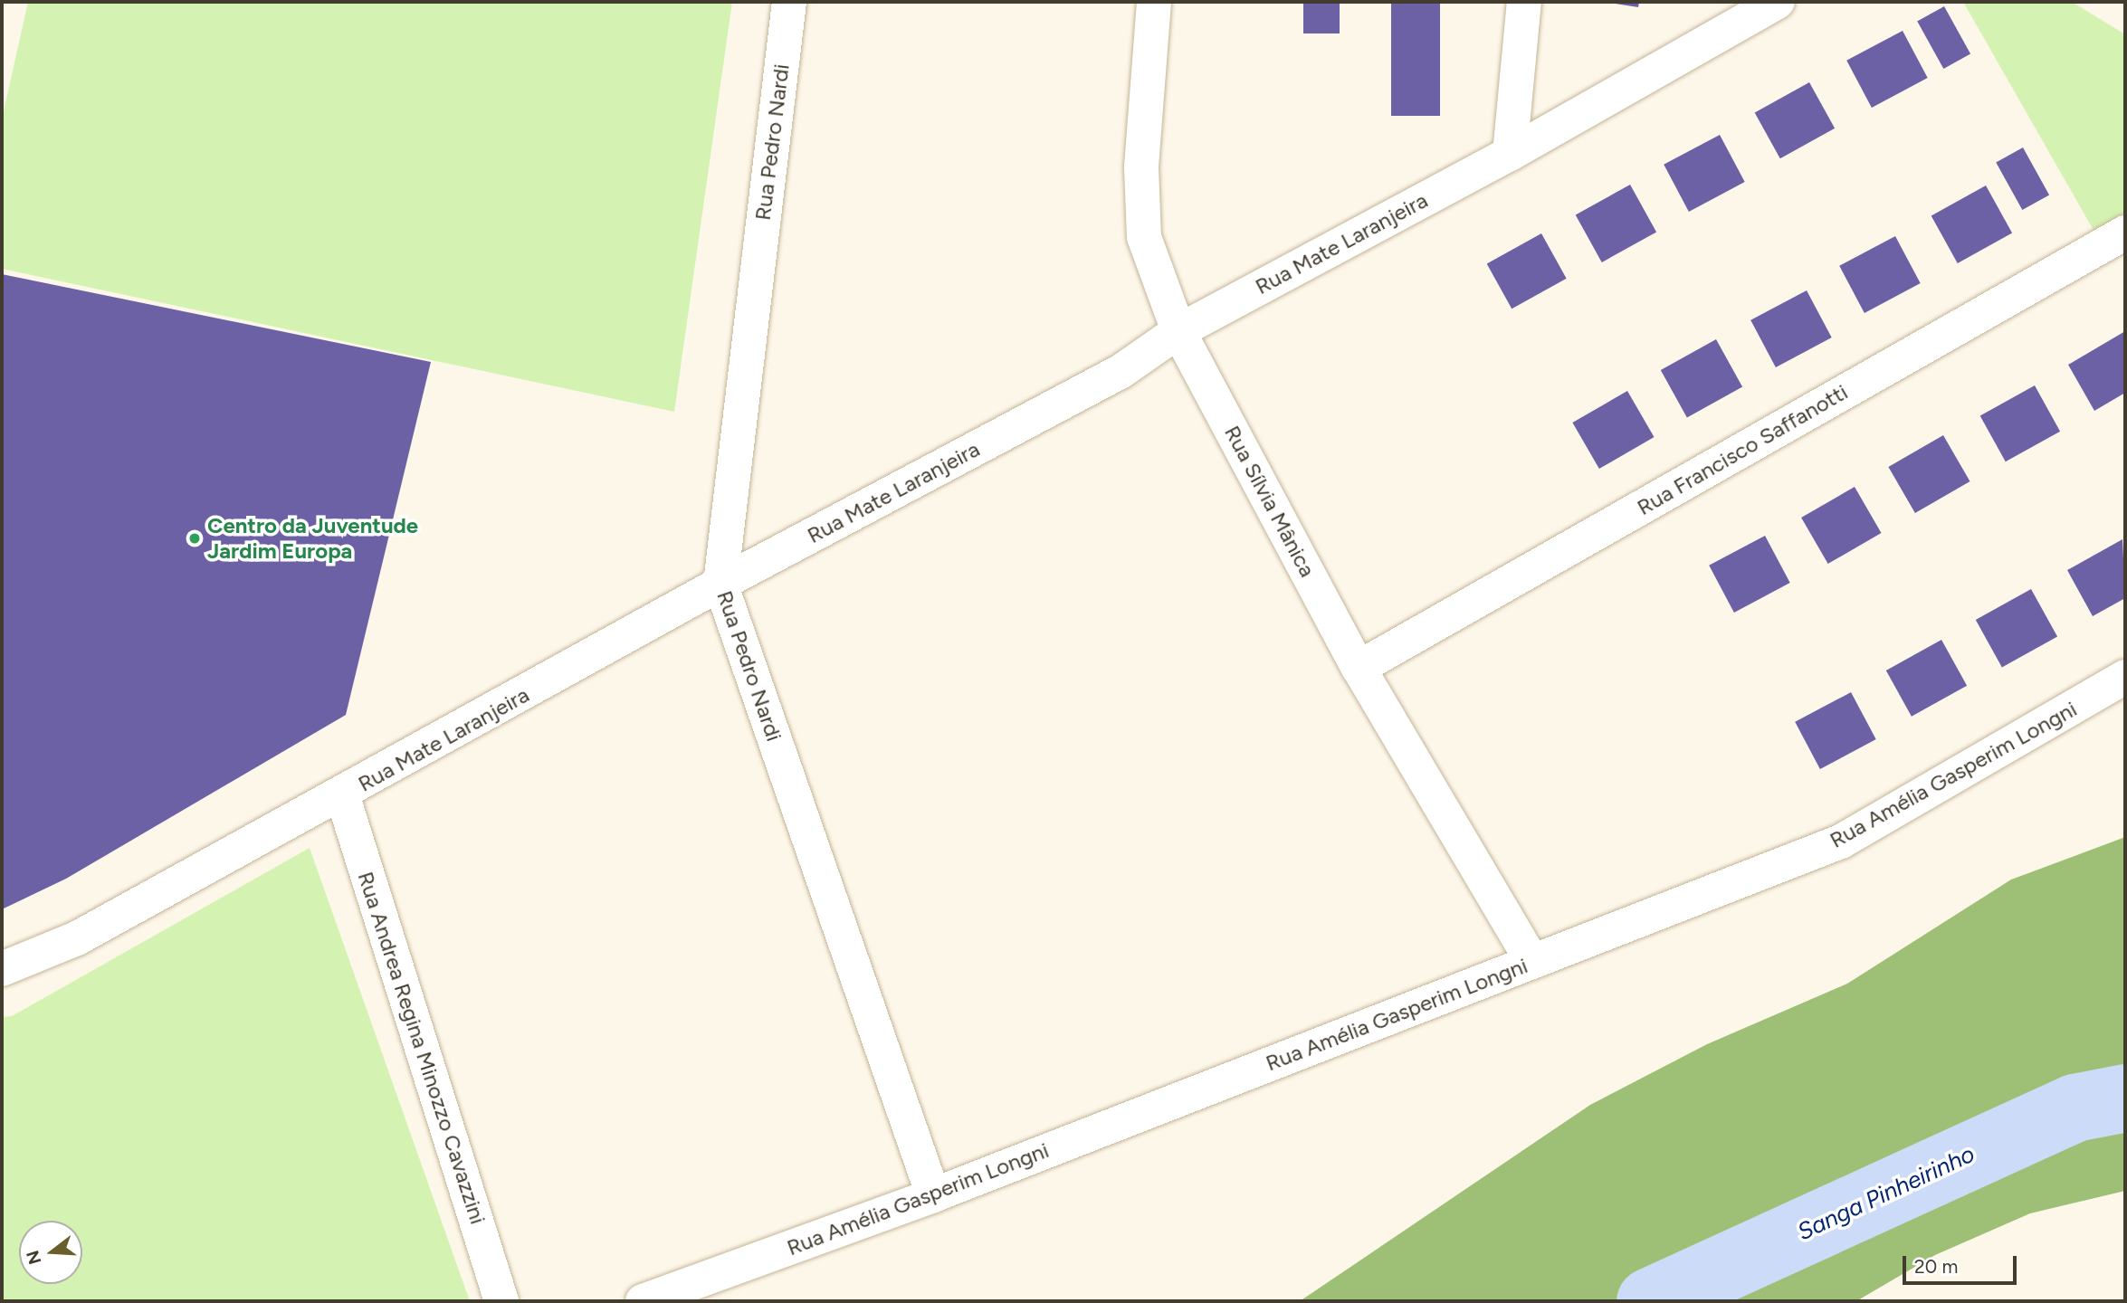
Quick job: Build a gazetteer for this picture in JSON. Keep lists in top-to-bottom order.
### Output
{
  "streets": {
    "street": [
      "Rua Pedro Nardi",
      "Rua Mate Laranjeira",
      "Rua Francisco Saffanotti",
      "Rua Sílvia Mânica",
      "Rua Amélia Gasperim Longni",
      "Rua Andrea Regina Minozzo Cavazzini"
    ]
  },
  "crossings": [
    ["Rua Pedro Nardi", "Rua Mate Laranjeira"],
    ["Rua Pedro Nardi", "Rua Amélia Gasperim Longni"],
    ["Rua Mate Laranjeira", "Rua Sílvia Mânica"],
    ["Rua Mate Laranjeira", "Rua Andrea Regina Minozzo Cavazzini"],
    ["Rua Francisco Saffanotti", "Rua Sílvia Mânica"],
    ["Rua Sílvia Mânica", "Rua Amélia Gasperim Longni"]
  ],
  "water": ["Sanga Pinheirinho"],
  "places": ["Centro da Juventude Jardim Europa"],
  "scale_bar": "20 m",
  "north": "left"
}
